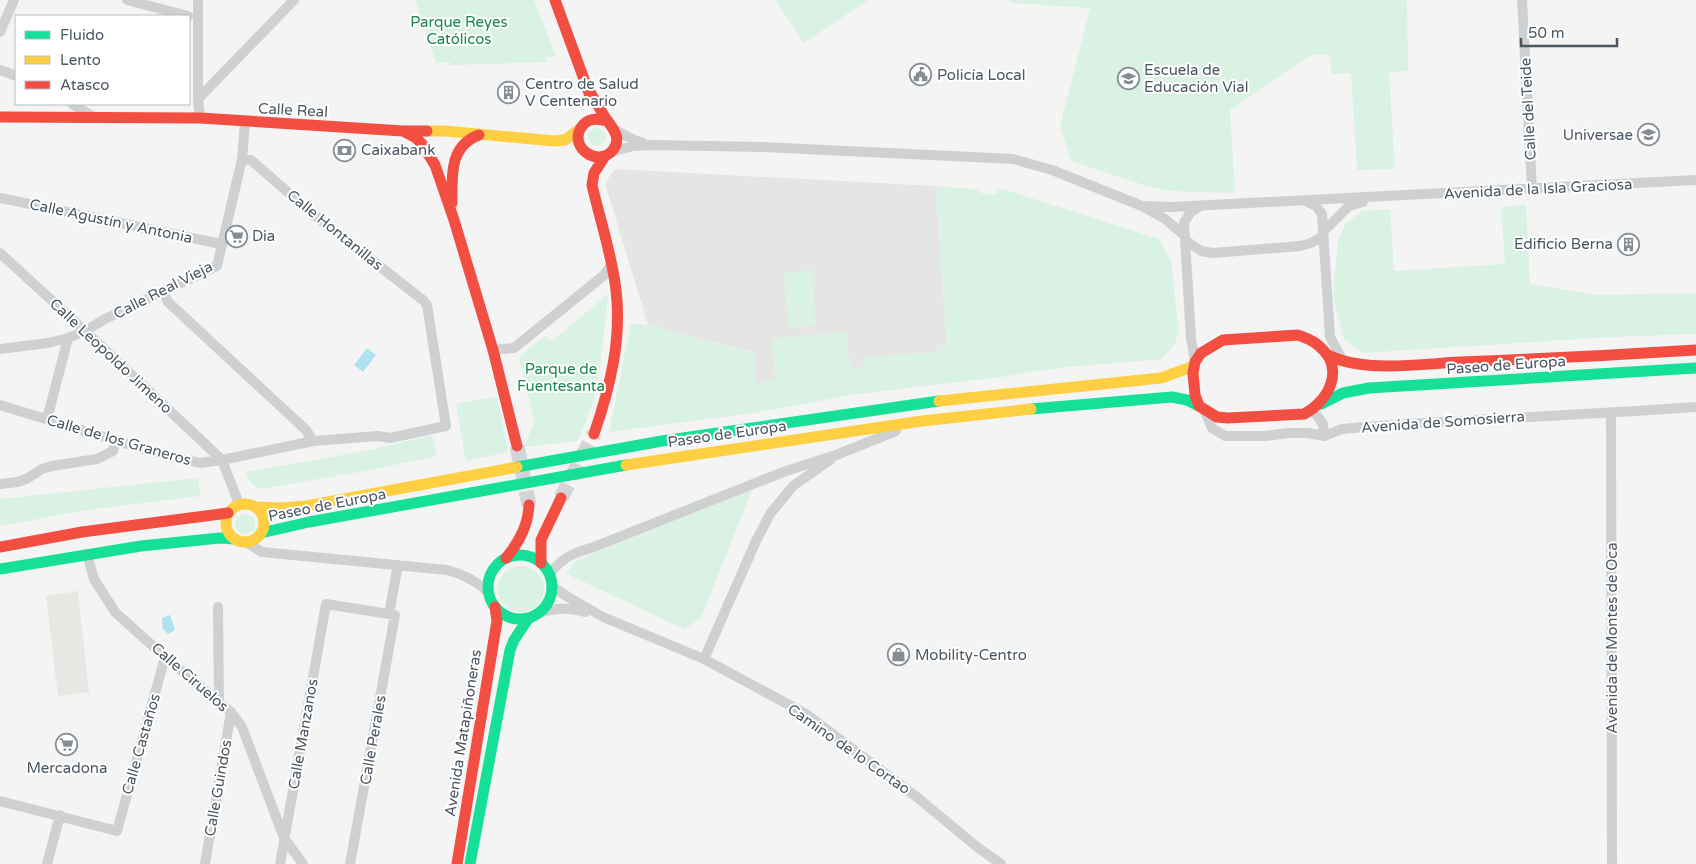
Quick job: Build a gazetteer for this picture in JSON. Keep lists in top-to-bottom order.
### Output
{
  "streets": {
    "main road": ["Calle Real", "Paseo de Europa", "Avenida Matapiñoneras"],
    "street": [
      "Calle del Teide",
      "Avenida de la Isla Graciosa",
      "Calle Agustín y Antonia",
      "Calle Hontanillas",
      "Calle Real Vieja",
      "Calle Leopoldo Jimeno",
      "Avenida de Somosierra",
      "Calle de los Graneros",
      "Avenida de Montes de Oca",
      "Calle Ciruelos",
      "Calle Manzanos",
      "Calle Perales",
      "Calle Castaños",
      "Camino de lo Cortao",
      "Calle Guindos"
    ]
  },
  "crossings": [
    ["Calle del Teide", "Avenida de la Isla Graciosa"],
    ["Calle Real", "Calle Real Vieja"],
    ["Calle Agustín y Antonia", "Calle Real Vieja"],
    ["Calle Hontanillas", "Calle Real Vieja"],
    ["Calle Hontanillas", "Calle de los Graneros"],
    ["Calle Real Vieja", "Calle Leopoldo Jimeno"],
    ["Calle Leopoldo Jimeno", "Calle de los Graneros"],
    ["Paseo de Europa", "Avenida de Somosierra"],
    ["Avenida de Somosierra", "Avenida de Montes de Oca"],
    ["Calle Ciruelos", "Calle Manzanos"],
    ["Calle Ciruelos", "Calle Castaños"],
    ["Calle Ciruelos", "Calle Guindos"],
    ["Avenida Matapiñoneras", "Camino de lo Cortao"],
    ["Calle Manzanos", "Calle Perales"]
  ],
  "parks": ["Parque Reyes Católicos", "Parque de Fuentesanta"],
  "places": {
    "public building": ["Policía Local"],
    "school or university": ["Escuela de Educación Vial", "Universae"],
    "building": ["Centro de Salud V Centenario", "Edificio Berna"],
    "bank": ["Caixabank"],
    "supermarket": ["Dia", "Mercadona"],
    "shop": ["Mobility-Centro"]
  },
  "legend": ["Fluido", "Lento", "Atasco"],
  "scale_bar": "50 m"
}
